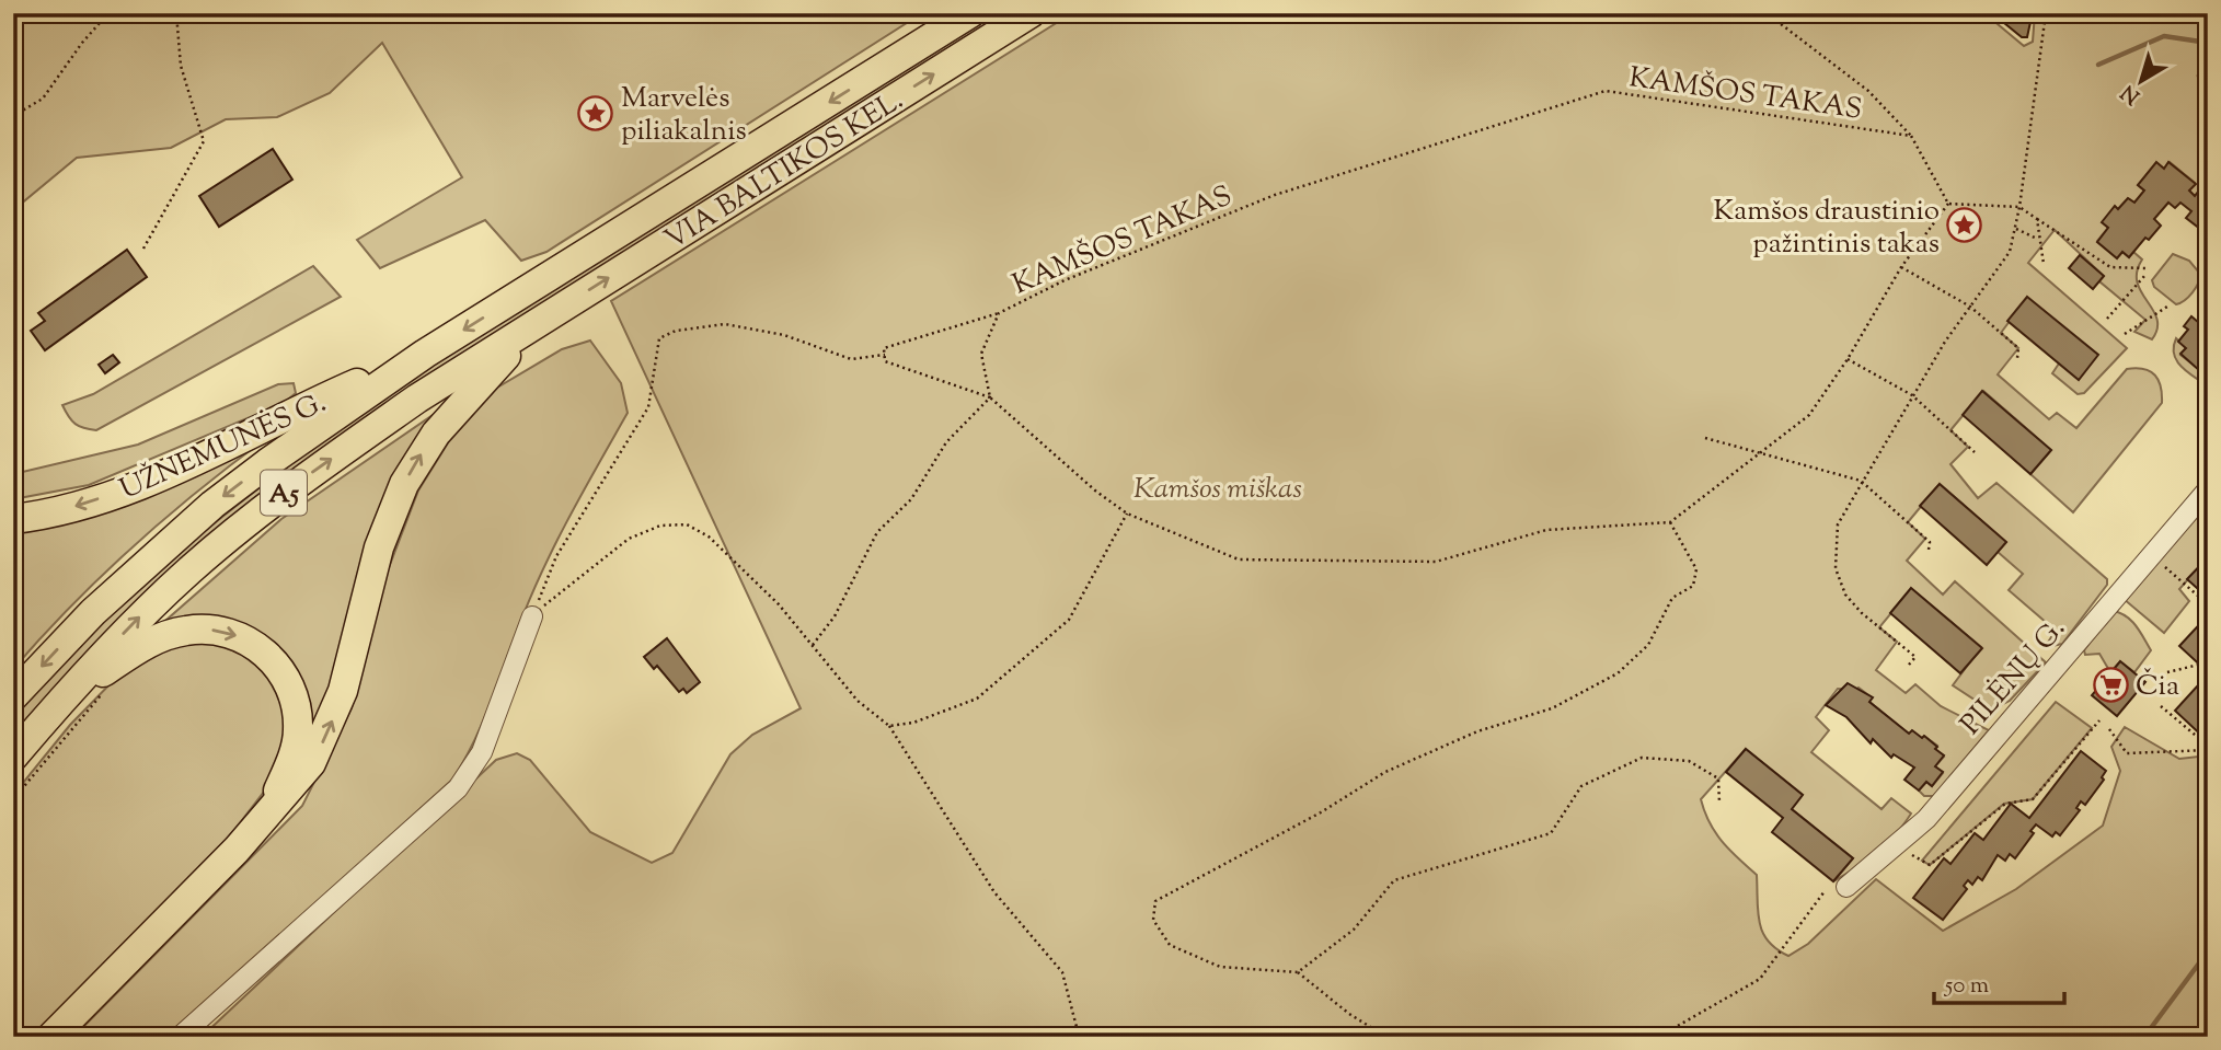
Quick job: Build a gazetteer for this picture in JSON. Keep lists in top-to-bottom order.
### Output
{
  "streets": {
    "highway": ["VIA BALTIKOS KEL.", "UŽNEMUNĖS G.", "A5"],
    "street": ["PILĖNŲ G."],
    "path": ["KAMŠOS TAKAS"]
  },
  "crossings": [
    ["VIA BALTIKOS KEL.", "UŽNEMUNĖS G."],
    ["VIA BALTIKOS KEL.", "A5"],
    ["UŽNEMUNĖS G.", "A5"]
  ],
  "parks": ["Kamšos miškas"],
  "places": {
    "place": ["Marvelės piliakalnis", "Kamšos draustinio pažintinis takas"],
    "supermarket": ["Čia"]
  },
  "scale_bar": "50 m",
  "north": "bottom left"
}
